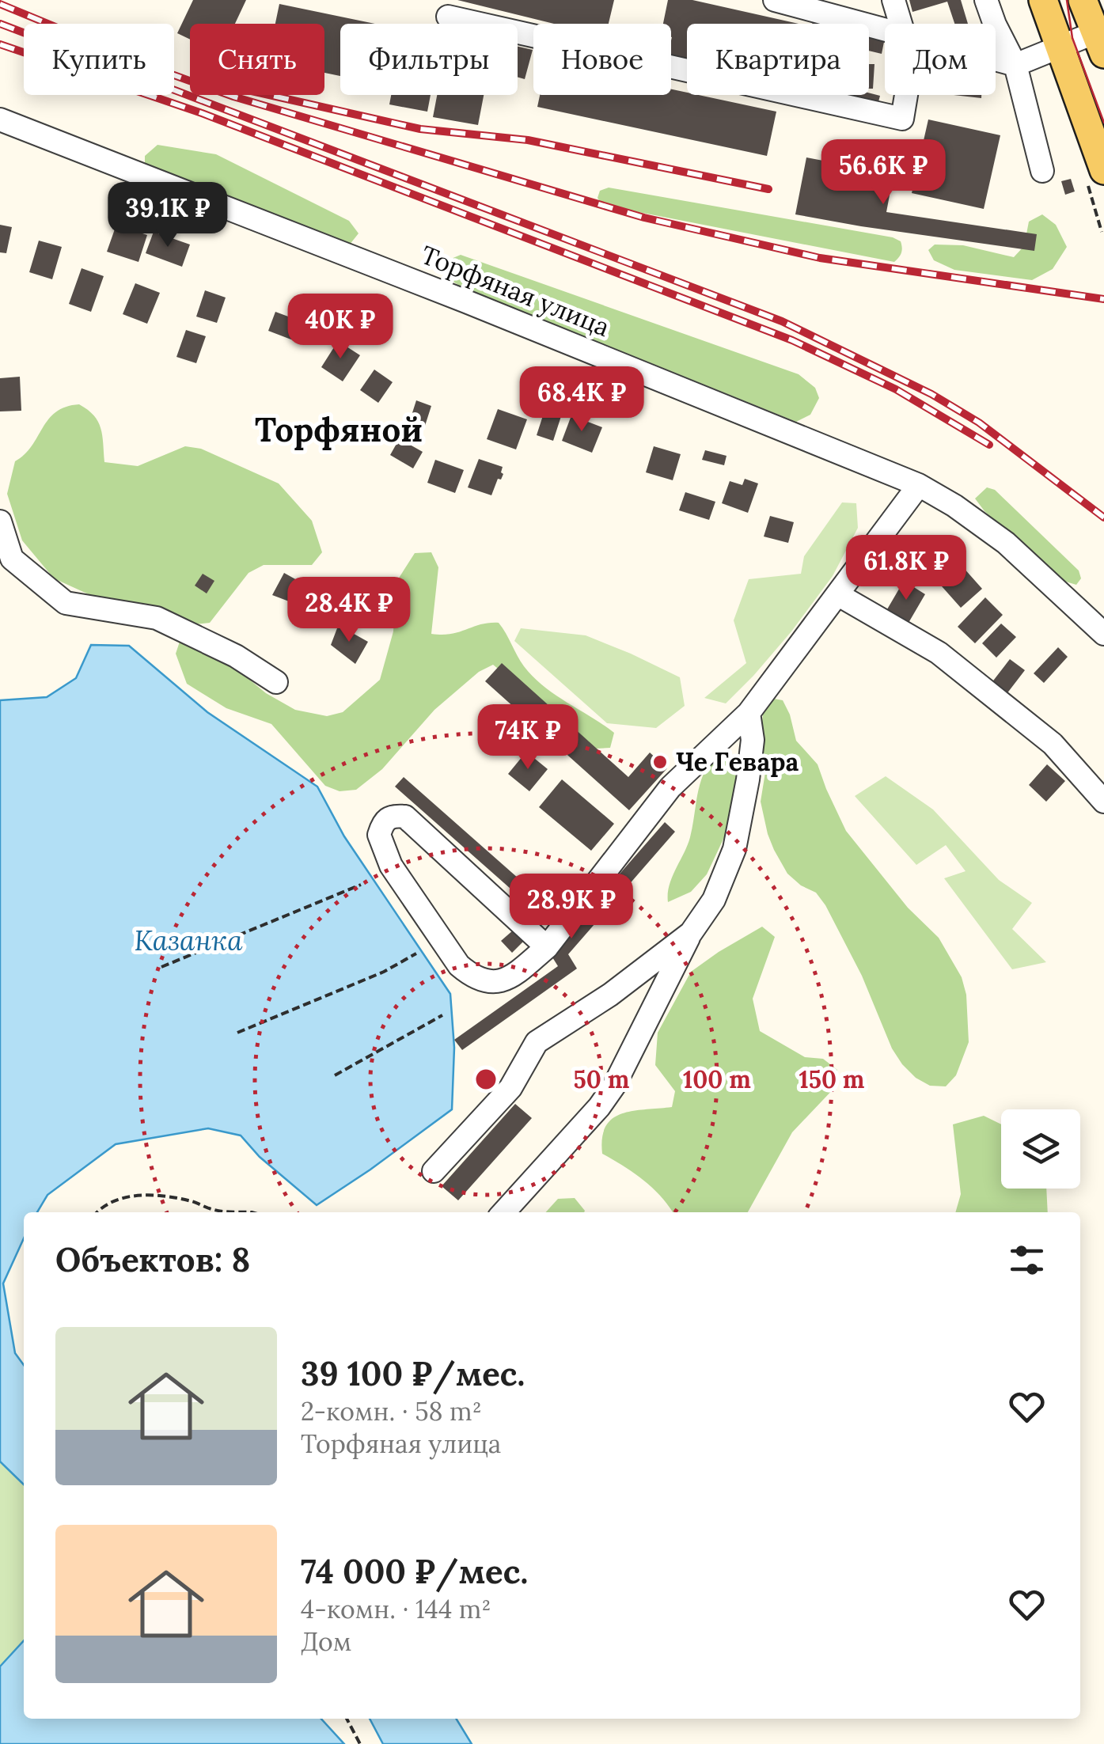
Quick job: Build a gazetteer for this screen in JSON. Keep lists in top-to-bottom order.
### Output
{
  "streets": {
    "street": ["Торфяная улица"]
  },
  "districts": ["Торфяной"],
  "water": ["Казанка"],
  "places": ["Че Гевара"],
  "page": {
    "chip": [
      "Купить",
      "Снять",
      "Фильтры",
      "Новое",
      "Квартира",
      "Дом"
    ],
    "price": [
      "56.6K ₽",
      "39.1K ₽",
      "40K ₽",
      "68.4K ₽",
      "61.8K ₽",
      "28.4K ₽",
      "74K ₽",
      "28.9K ₽"
    ],
    "heading": "Объектов: 8",
    "list": [
      {
        "name": "39 100 ₽/мес.",
        "note": "2-комн. · 58 m² · Торфяная улица"
      },
      {
        "name": "74 000 ₽/мес.",
        "note": "4-комн. · 144 m² · Дом"
      }
    ]
  },
  "rings": ["50 m", "100 m", "150 m"]
}
